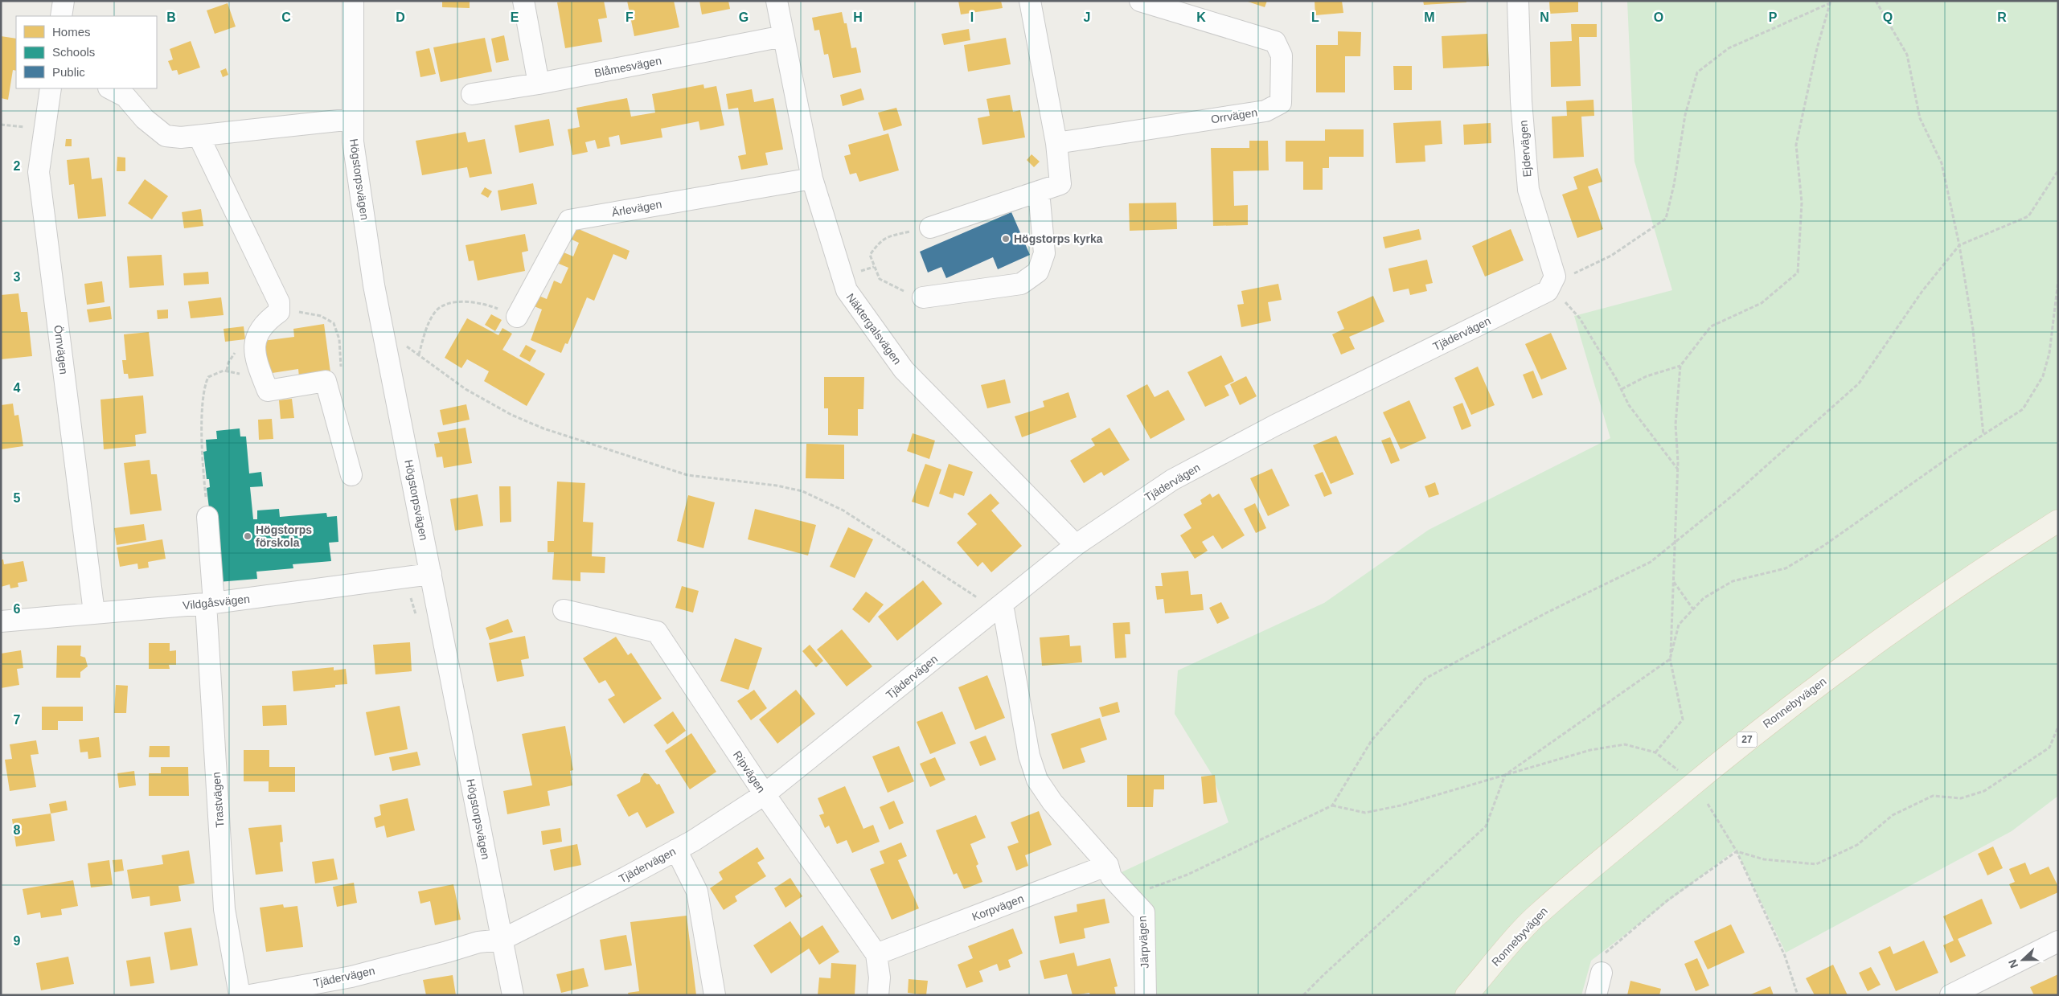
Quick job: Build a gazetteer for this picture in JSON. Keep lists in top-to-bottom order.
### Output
{
  "streets": {
    "main road": ["Ronnebyvägen", "27"],
    "street": [
      "Blåmesvägen",
      "Orrvägen",
      "Ejdervägen",
      "Högstorpsvägen",
      "Ärlevägen",
      "Näktergalsvägen",
      "Tjädervägen",
      "Örnvägen",
      "Vildgåsvägen",
      "Ripvägen",
      "Trastvägen",
      "Korpvägen",
      "Järpvägen"
    ]
  },
  "crossings": [
    ["Blåmesvägen", "Näktergalsvägen"],
    ["Ejdervägen", "Tjädervägen"],
    ["Högstorpsvägen", "Tjädervägen"],
    ["Högstorpsvägen", "Vildgåsvägen"],
    ["Ärlevägen", "Näktergalsvägen"],
    ["Näktergalsvägen", "Tjädervägen"],
    ["Tjädervägen", "Ripvägen"],
    ["Tjädervägen", "Järpvägen"],
    ["Örnvägen", "Vildgåsvägen"],
    ["Vildgåsvägen", "Trastvägen"],
    ["Ripvägen", "Korpvägen"],
    ["Korpvägen", "Järpvägen"]
  ],
  "places": ["Högstorps kyrka", "Högstorps förskola"],
  "legend": ["Homes", "Schools", "Public"],
  "north": "left",
  "grid": {
    "columns": [
      "B",
      "C",
      "D",
      "E",
      "F",
      "G",
      "H",
      "I",
      "J",
      "K",
      "L",
      "M",
      "N",
      "O",
      "P",
      "Q",
      "R"
    ],
    "rows": [
      "2",
      "3",
      "4",
      "5",
      "6",
      "7",
      "8",
      "9"
    ]
  }
}
